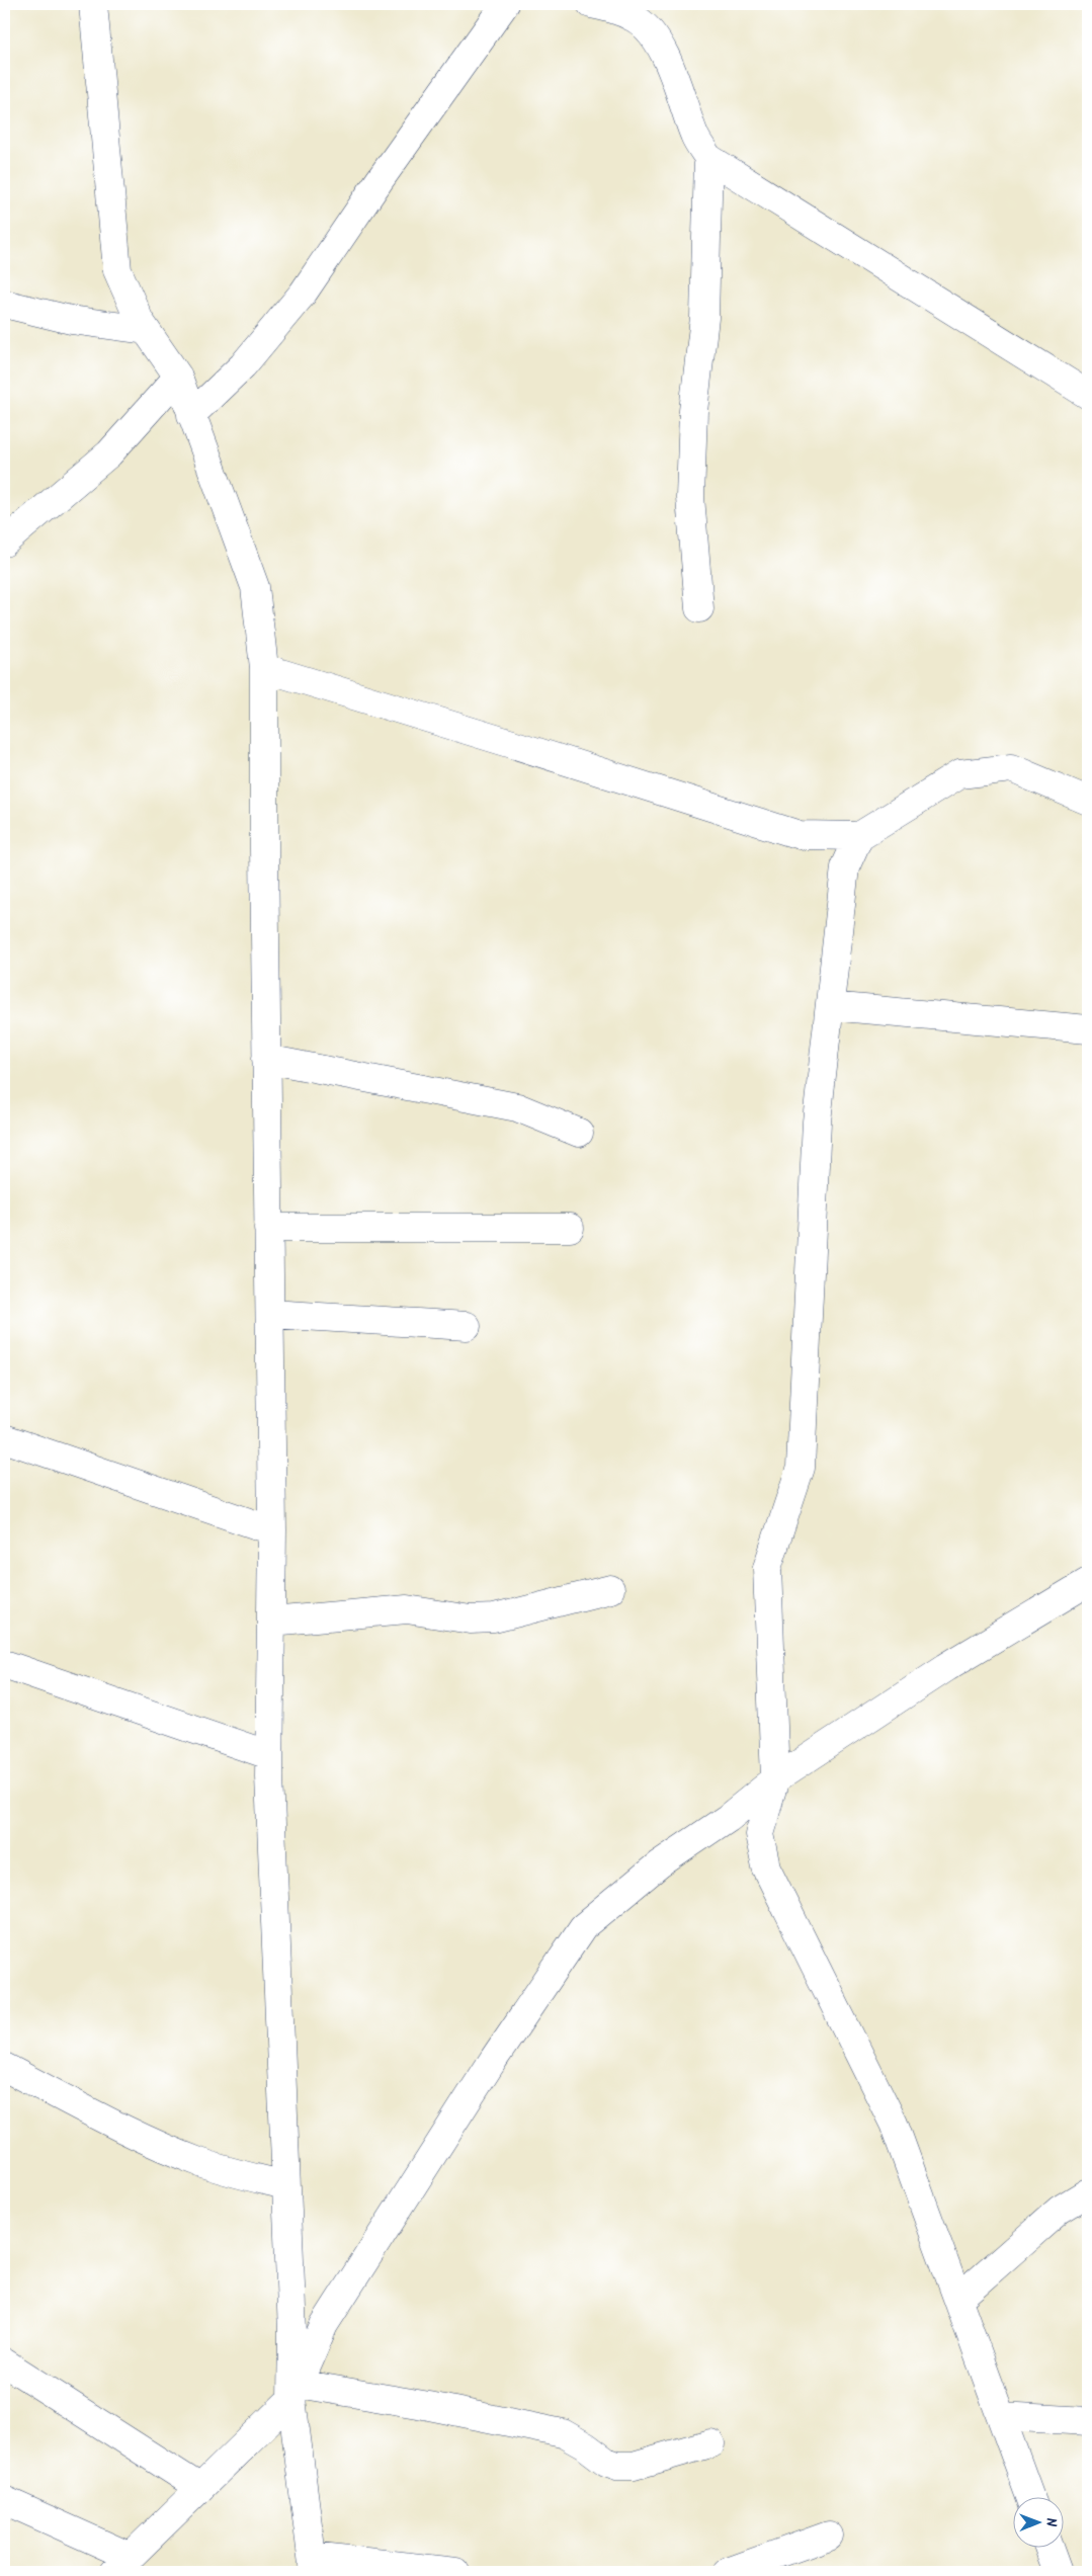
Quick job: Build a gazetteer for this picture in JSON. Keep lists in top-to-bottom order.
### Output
{
  "north": "right"
}
